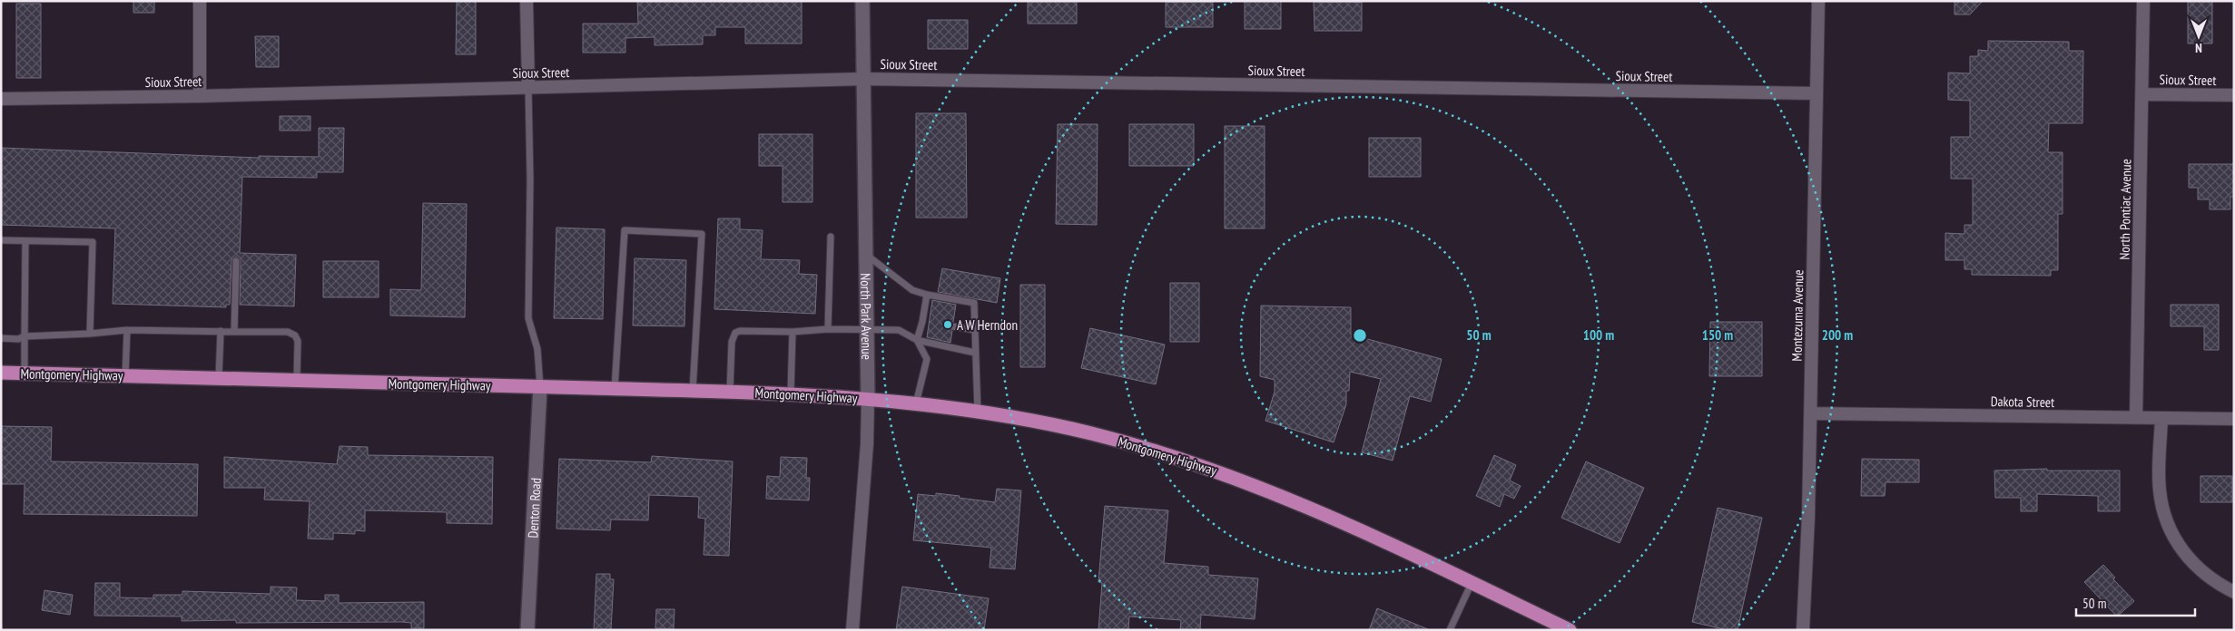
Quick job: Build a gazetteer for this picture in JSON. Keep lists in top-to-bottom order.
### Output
{
  "streets": {
    "main road": ["Montgomery Highway"],
    "street": [
      "Sioux Street",
      "North Pontiac Avenue",
      "North Park Avenue",
      "Montezuma Avenue",
      "Dakota Street",
      "Denton Road"
    ]
  },
  "crossings": [
    ["Sioux Street", "North Pontiac Avenue"],
    ["Sioux Street", "North Park Avenue"],
    ["Sioux Street", "Montezuma Avenue"],
    ["North Pontiac Avenue", "Dakota Street"],
    ["North Park Avenue", "Montgomery Highway"],
    ["Montezuma Avenue", "Dakota Street"],
    ["Montgomery Highway", "Denton Road"]
  ],
  "places": ["A W Herndon"],
  "scale_bar": "50 m",
  "north": "bottom",
  "rings": [
    "50 m",
    "100 m",
    "150 m",
    "200 m"
  ]
}
